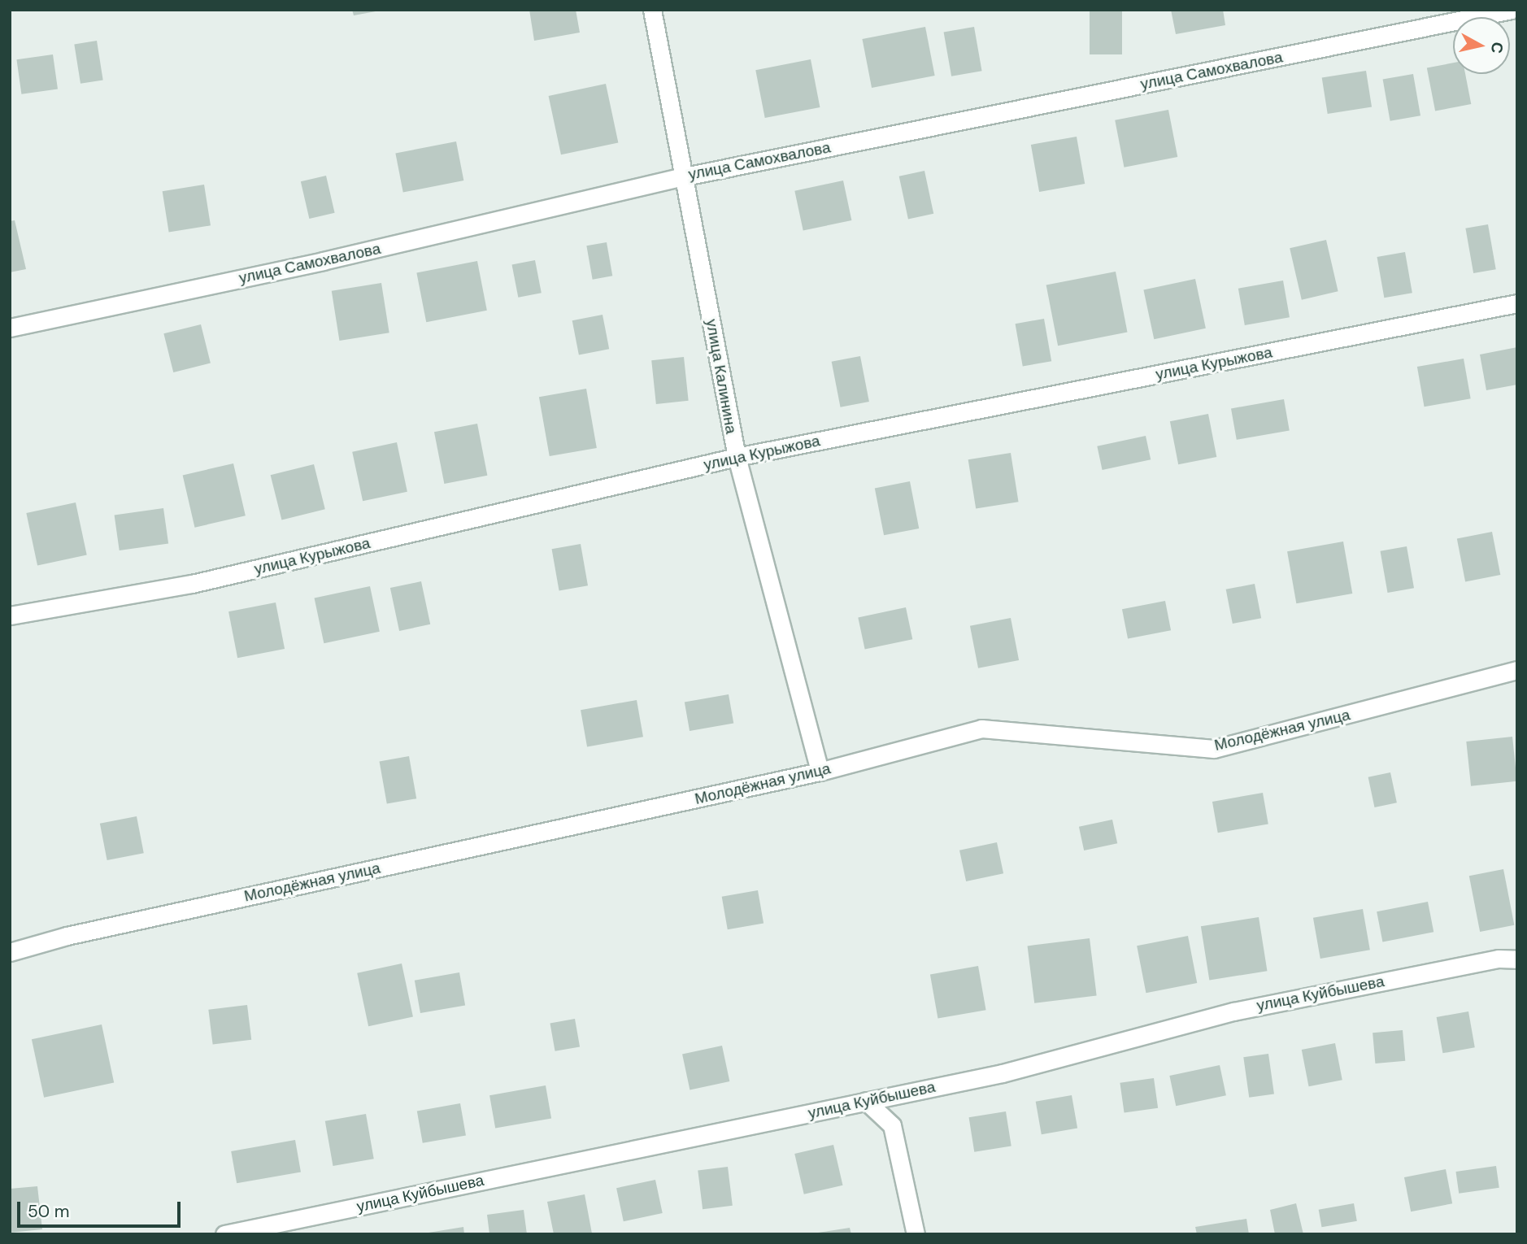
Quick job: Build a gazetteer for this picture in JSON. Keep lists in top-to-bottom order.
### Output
{
  "streets": {
    "street": [
      "улица Самохвалова",
      "улица Курыжова",
      "улица Калинина",
      "Молодёжная улица",
      "улица Куйбышева"
    ]
  },
  "crossings": [
    ["улица Самохвалова", "улица Калинина"],
    ["улица Курыжова", "улица Калинина"],
    ["улица Калинина", "Молодёжная улица"]
  ],
  "scale_bar": "50 m",
  "north": "right"
}
